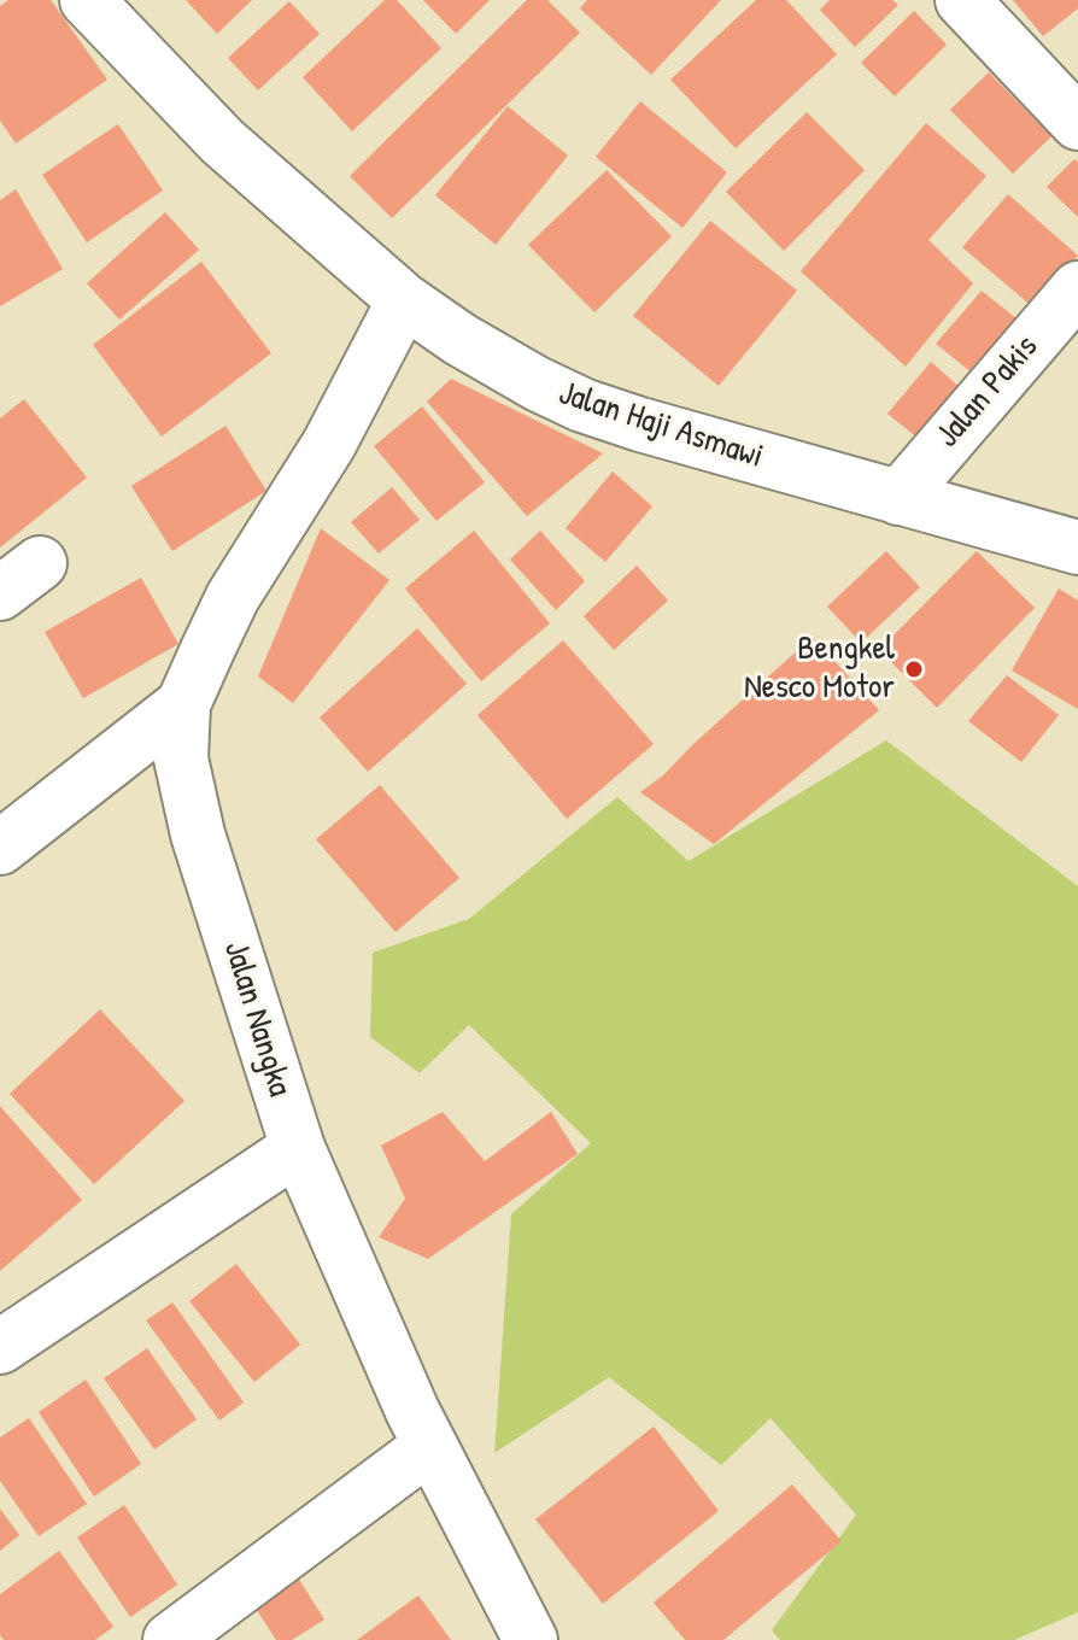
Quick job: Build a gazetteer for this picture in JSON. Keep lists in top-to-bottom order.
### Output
{
  "streets": {
    "street": ["Jalan Pakis", "Jalan Haji Asmawi", "Jalan Nangka"]
  },
  "crossings": [
    ["Jalan Pakis", "Jalan Haji Asmawi"],
    ["Jalan Haji Asmawi", "Jalan Nangka"]
  ],
  "places": ["Bengkel Nesco Motor"]
}
